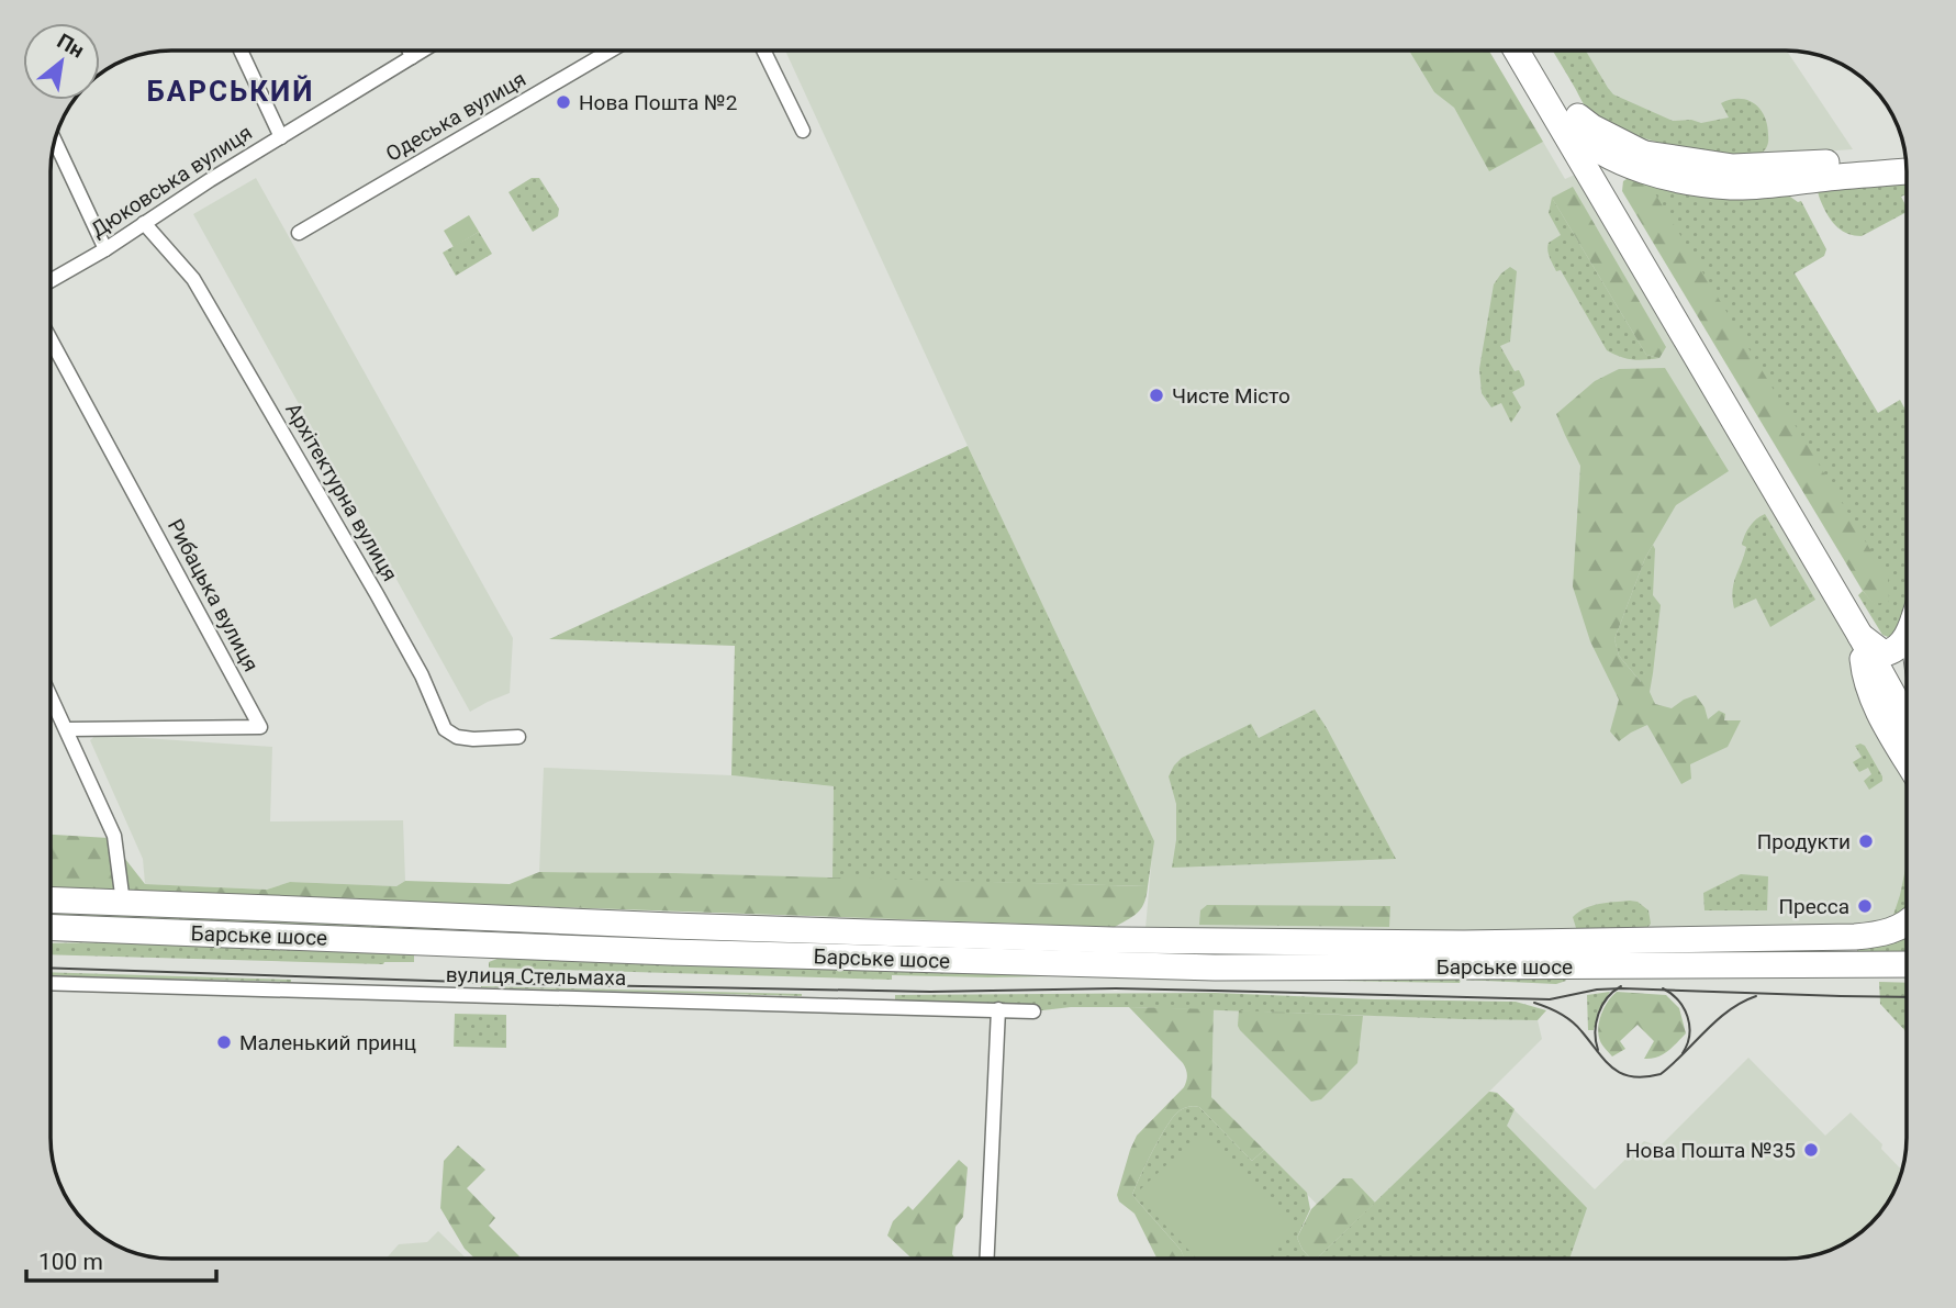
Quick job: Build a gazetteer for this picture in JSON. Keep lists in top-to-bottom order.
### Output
{
  "streets": {
    "highway": ["Барське шосе"],
    "street": [
      "Одеська вулиця",
      "Дюковська вулиця",
      "Архітектурна вулиця",
      "Рибацька вулиця",
      "вулиця Стельмаха"
    ]
  },
  "crossings": [
    ["Дюковська вулиця", "Архітектурна вулиця"]
  ],
  "districts": ["БАРСЬКИЙ"],
  "places": [
    "Нова Пошта №2",
    "Чисте Місто",
    "Продукти",
    "Пресса",
    "Маленький принц",
    "Нова Пошта №35"
  ],
  "scale_bar": "100 m",
  "north": "top right"
}
